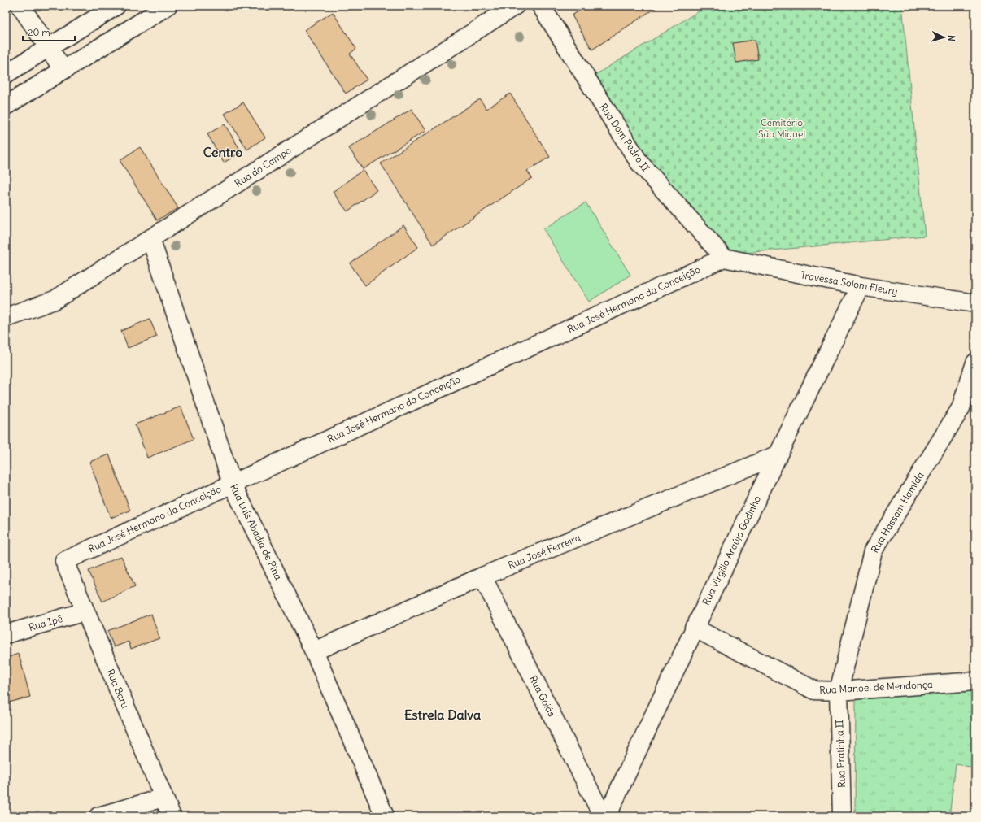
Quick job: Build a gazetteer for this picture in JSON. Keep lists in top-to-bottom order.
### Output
{
  "streets": {
    "street": [
      "Rua Dom Pedro II",
      "Rua do Campo",
      "Travessa Solom Fleury",
      "Rua José Hermano da Conceição",
      "Rua Hassam Hamida",
      "Rua Luís Abadia de Pina",
      "Rua Virgílio Araújo Godinho",
      "Rua José Ferreira",
      "Rua Ipê",
      "Rua Manoel de Mendonça",
      "Rua Baru",
      "Rua Goiás",
      "Rua Pratinha II"
    ]
  },
  "crossings": [
    ["Rua Dom Pedro II", "Travessa Solom Fleury"],
    ["Rua Dom Pedro II", "Rua José Hermano da Conceição"],
    ["Rua do Campo", "Rua Luís Abadia de Pina"],
    ["Travessa Solom Fleury", "Rua José Hermano da Conceição"],
    ["Travessa Solom Fleury", "Rua Virgílio Araújo Godinho"],
    ["Rua José Hermano da Conceição", "Rua Luís Abadia de Pina"],
    ["Rua José Hermano da Conceição", "Rua Baru"],
    ["Rua Hassam Hamida", "Rua Manoel de Mendonça"],
    ["Rua Hassam Hamida", "Rua Pratinha II"],
    ["Rua Luís Abadia de Pina", "Rua José Ferreira"],
    ["Rua Virgílio Araújo Godinho", "Rua José Ferreira"],
    ["Rua Virgílio Araújo Godinho", "Rua Manoel de Mendonça"],
    ["Rua José Ferreira", "Rua Goiás"],
    ["Rua Ipê", "Rua Baru"],
    ["Rua Manoel de Mendonça", "Rua Pratinha II"]
  ],
  "districts": ["Centro", "Estrela Dalva"],
  "parks": ["Cemitério São Miguel"],
  "scale_bar": "20 m",
  "north": "right"
}
